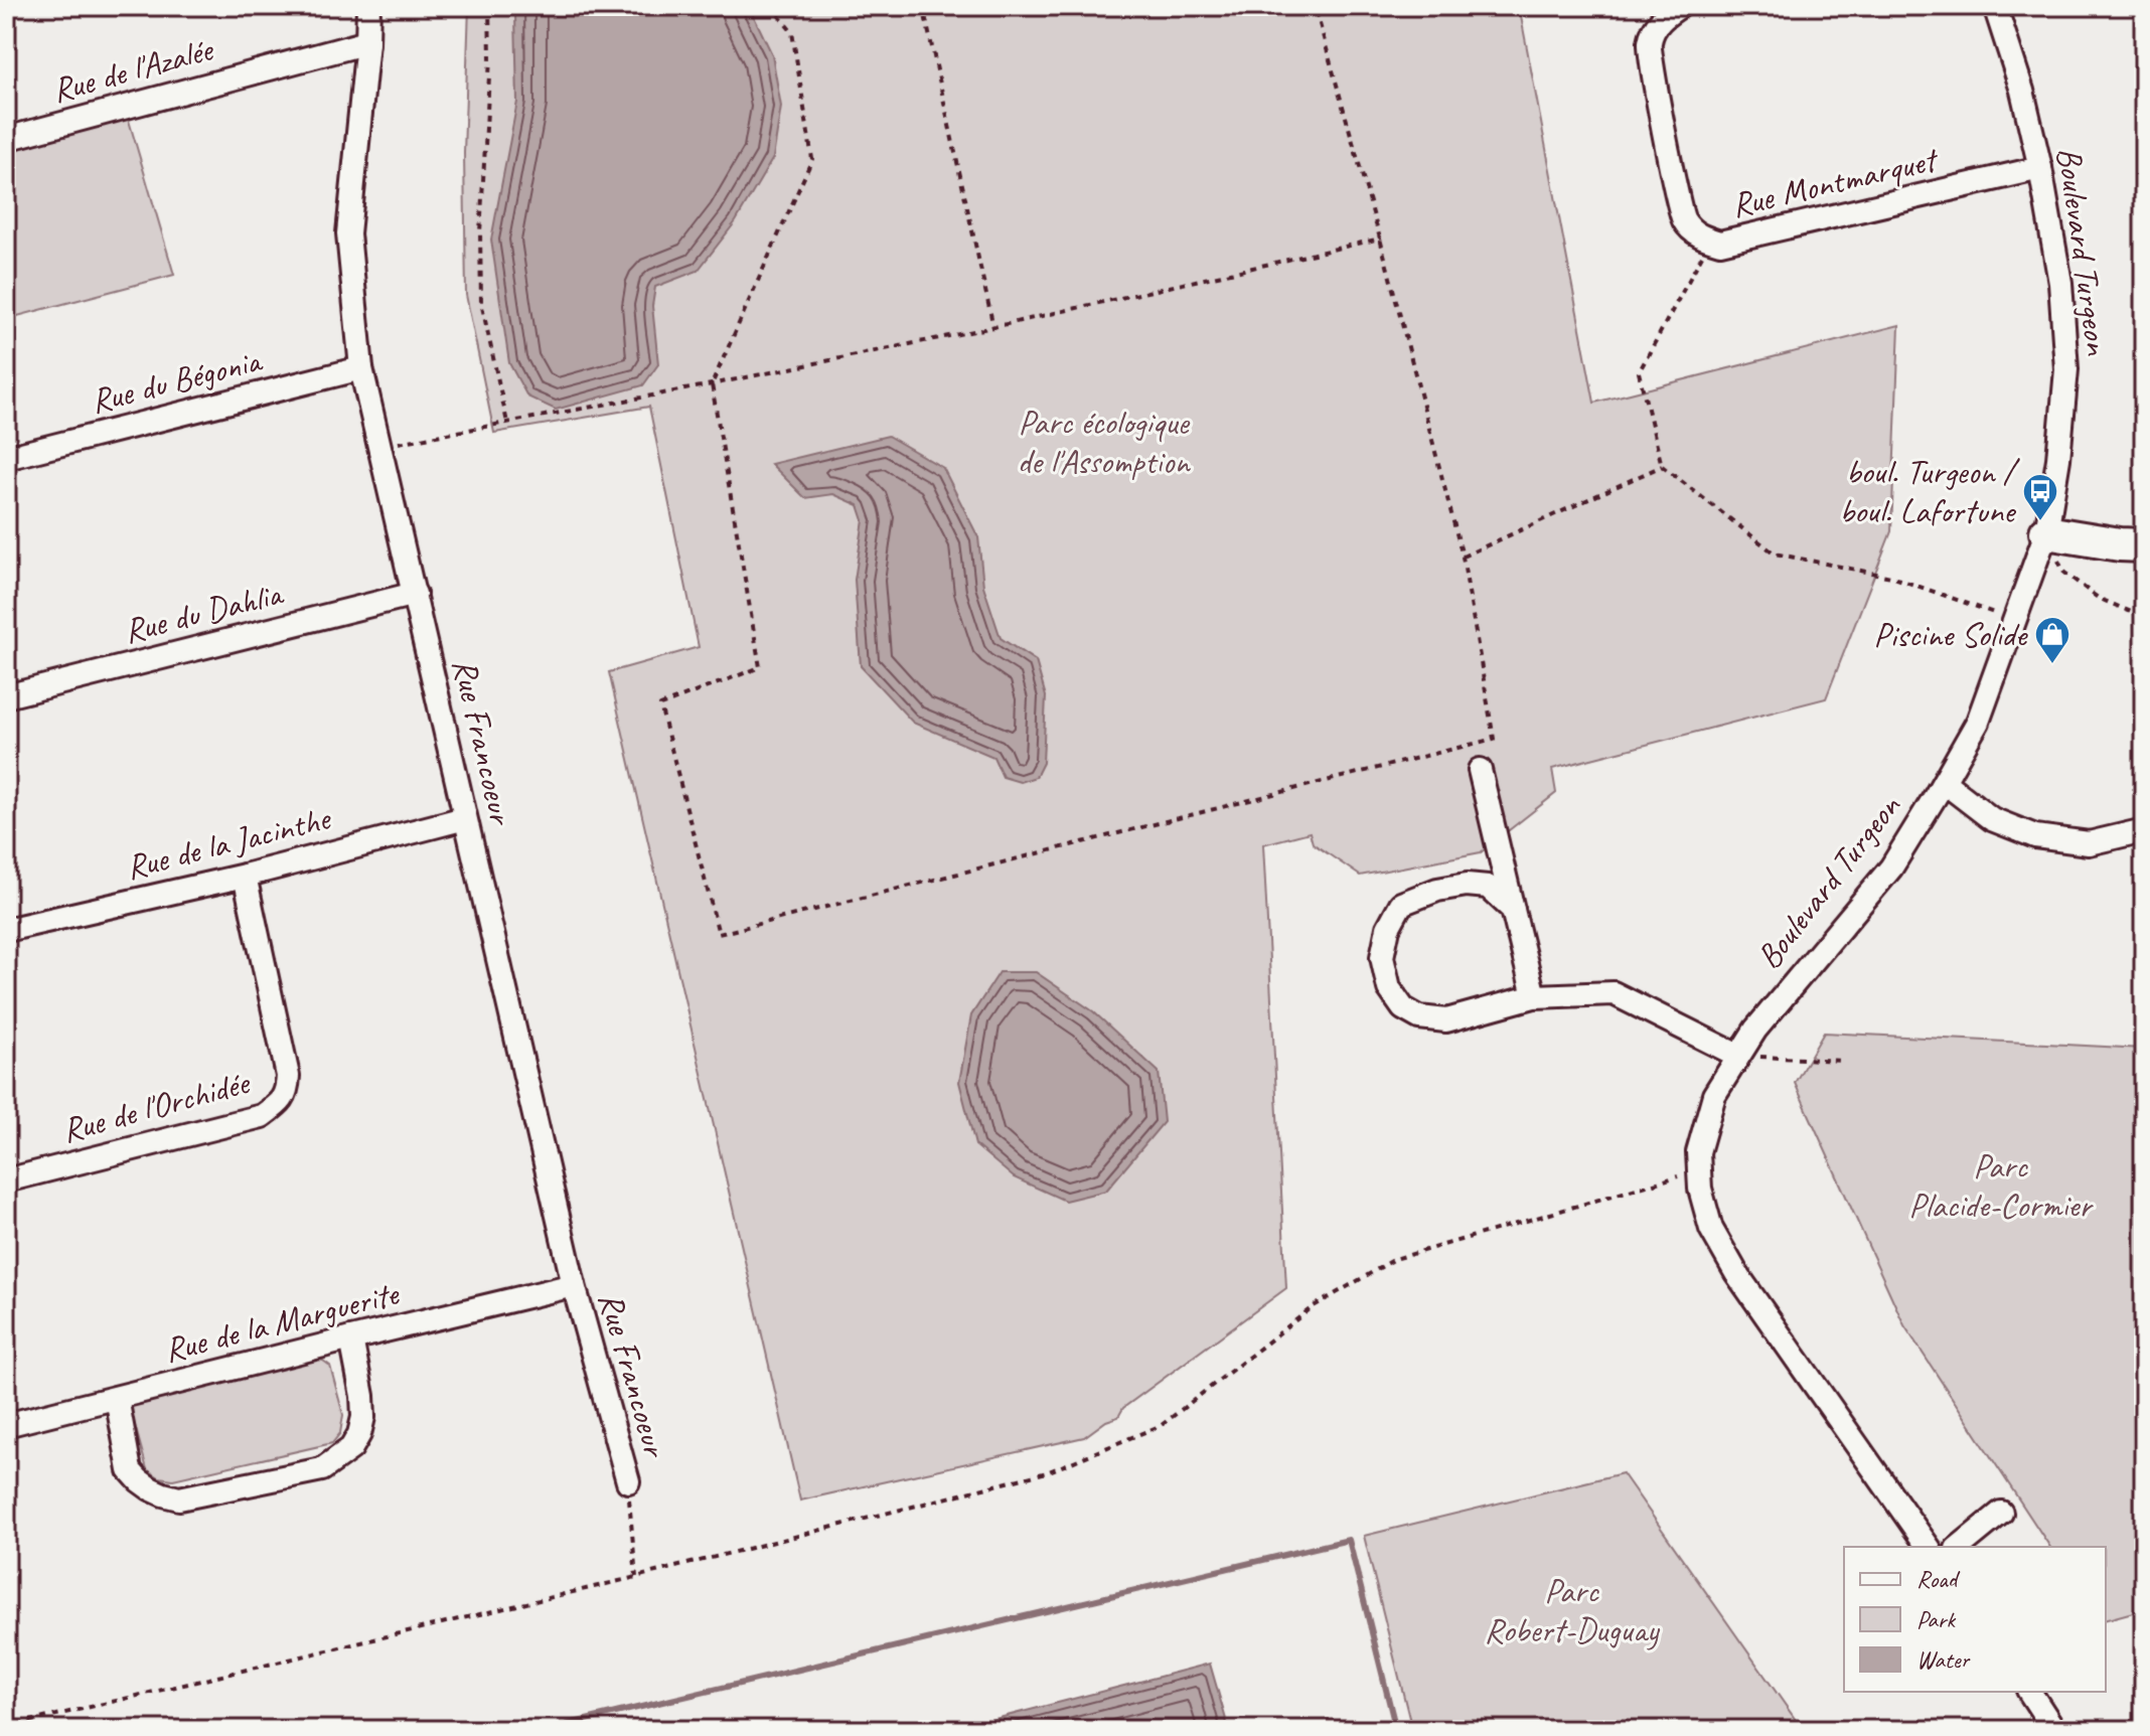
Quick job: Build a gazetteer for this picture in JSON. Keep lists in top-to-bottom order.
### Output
{
  "streets": {
    "street": [
      "Rue de l'Azalée",
      "Rue Montmarquet",
      "Boulevard Turgeon",
      "Rue du Bégonia",
      "Rue du Dahlia",
      "Rue Francoeur",
      "Rue de la Jacinthe",
      "Rue de l'Orchidée",
      "Rue de la Marguerite"
    ]
  },
  "crossings": [
    ["Rue de l'Azalée", "Rue Francoeur"],
    ["Rue Montmarquet", "Boulevard Turgeon"],
    ["Rue du Bégonia", "Rue Francoeur"],
    ["Rue du Dahlia", "Rue Francoeur"],
    ["Rue Francoeur", "Rue de la Jacinthe"],
    ["Rue Francoeur", "Rue de la Marguerite"],
    ["Rue de la Jacinthe", "Rue de l'Orchidée"]
  ],
  "parks": ["Parc écologique de l'Assomption", "Parc Placide-Cormier", "Parc Robert-Duguay"],
  "places": {
    "bus stop": ["boul. Turgeon / boul. Lafortune"],
    "shop": ["Piscine Solide"]
  },
  "legend": ["Road", "Park", "Water"]
}
